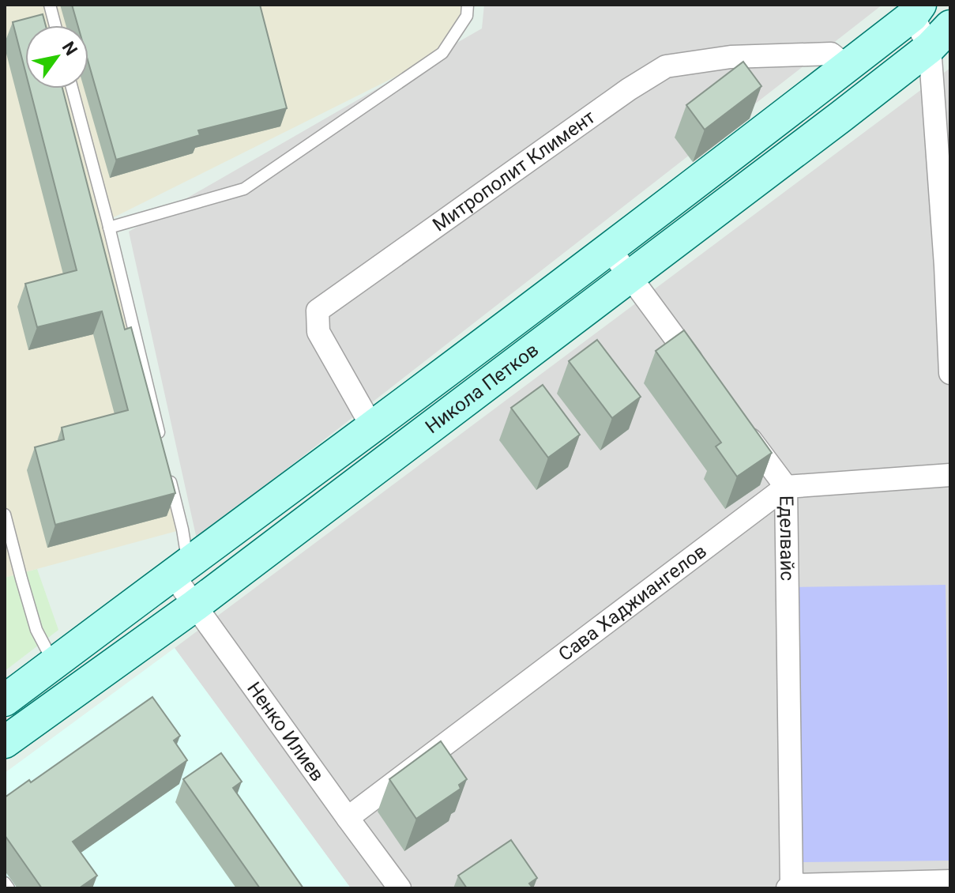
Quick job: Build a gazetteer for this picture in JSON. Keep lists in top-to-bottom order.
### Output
{
  "streets": {
    "main road": ["Никола Петков"],
    "street": [
      "Митрополит Климент",
      "Еделвайс",
      "Сава Хаджиангелов",
      "Ненко Илиев"
    ]
  },
  "crossings": [
    ["Митрополит Климент", "Никола Петков"],
    ["Никола Петков", "Ненко Илиев"],
    ["Еделвайс", "Сава Хаджиангелов"],
    ["Сава Хаджиангелов", "Ненко Илиев"]
  ],
  "north": "top right"
}
